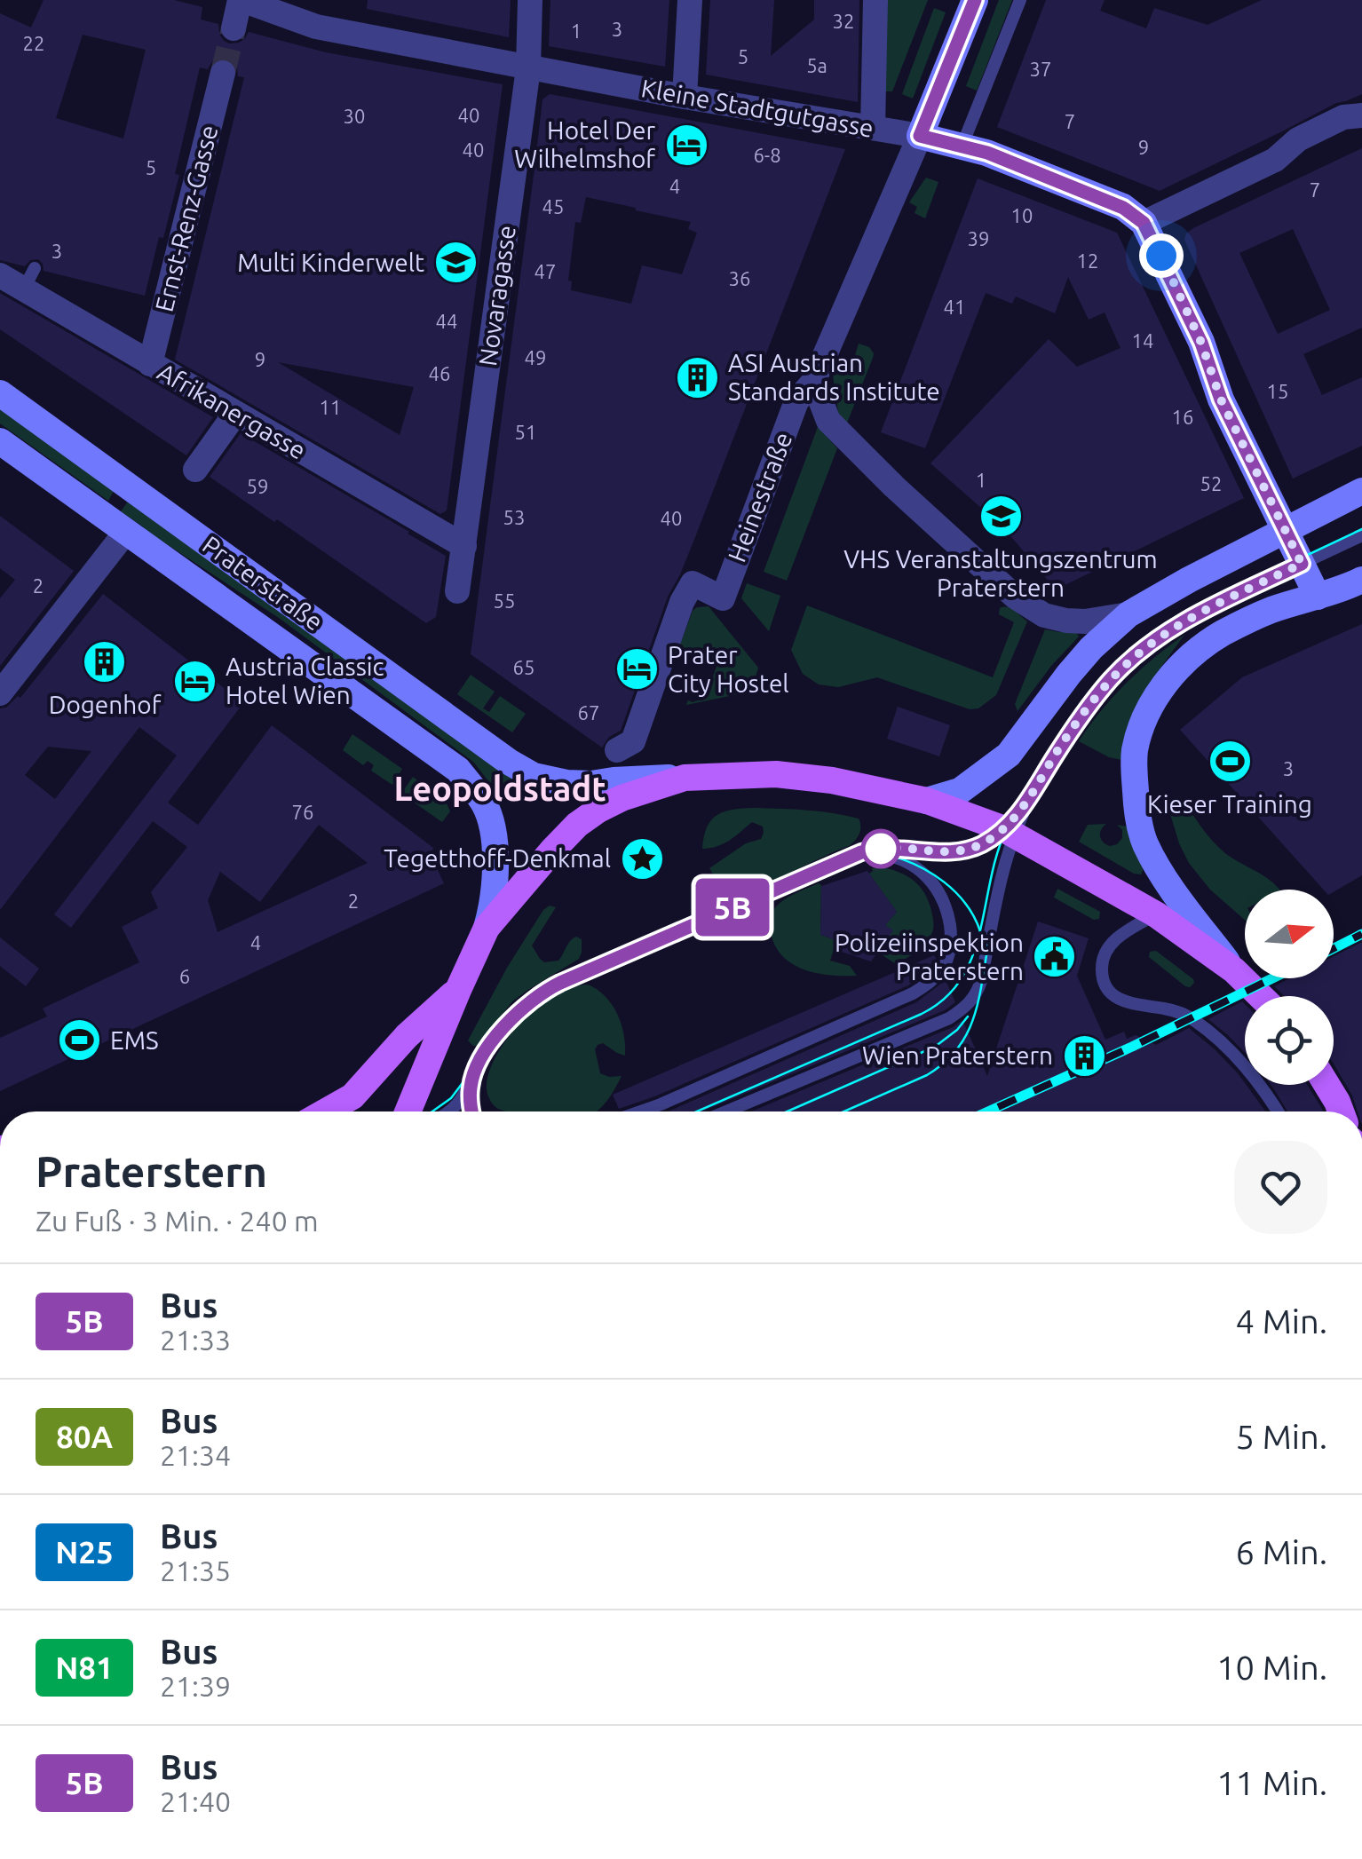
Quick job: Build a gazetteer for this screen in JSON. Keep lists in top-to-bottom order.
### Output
{
  "streets": {
    "main road": ["Kleine Stadtgutgasse", "Heinestraße", "Praterstraße"],
    "street": ["Ernst-Renz-Gasse", "Novaragasse", "Afrikanergasse"]
  },
  "crossings": [
    ["Kleine Stadtgutgasse", "Novaragasse"],
    ["Kleine Stadtgutgasse", "Heinestraße"],
    ["Ernst-Renz-Gasse", "Afrikanergasse"],
    ["Novaragasse", "Afrikanergasse"]
  ],
  "districts": ["Leopoldstadt"],
  "places": {
    "hotel": ["Hotel Der Wilhelmshof", "Prater City Hostel", "Austria Classic Hotel Wien"],
    "school or university": ["Multi Kinderwelt", "VHS Veranstaltungszentrum Praterstern"],
    "building": ["ASI Austrian Standards Institute", "Dogenhof", "Wien Praterstern"],
    "sports": ["Kieser Training", "EMS"],
    "place": ["Tegetthoff-Denkmal"],
    "public building": ["Polizeiinspektion Praterstern"]
  },
  "lines": ["bus line 5B"],
  "house_numbers": [
    "32",
    "3",
    "1",
    "22",
    "5",
    "5a",
    "37",
    "40",
    "30",
    "7",
    "9",
    "40",
    "6-8",
    "5",
    "4",
    "7",
    "45",
    "10",
    "39",
    "3",
    "12",
    "47",
    "36",
    "41",
    "44",
    "14",
    "49",
    "9",
    "46",
    "15",
    "11",
    "16",
    "51",
    "1",
    "52",
    "59",
    "53",
    "40",
    "2",
    "55",
    "65",
    "67",
    "3",
    "76",
    "2",
    "4",
    "6"
  ],
  "north": "right",
  "page": {
    "on_map": "5B",
    "heading": ["Praterstern", "Zu Fuß · 3 Min. · 240 m"],
    "list": [
      {
        "mark": "5B",
        "name": "Bus",
        "note": "21:33",
        "value": "4 Min."
      },
      {
        "mark": "80A",
        "name": "Bus",
        "note": "21:34",
        "value": "5 Min."
      },
      {
        "mark": "N25",
        "name": "Bus",
        "note": "21:35",
        "value": "6 Min."
      },
      {
        "mark": "N81",
        "name": "Bus",
        "note": "21:39",
        "value": "10 Min."
      },
      {
        "mark": "5B",
        "name": "Bus",
        "note": "21:40",
        "value": "11 Min."
      }
    ]
  }
}
